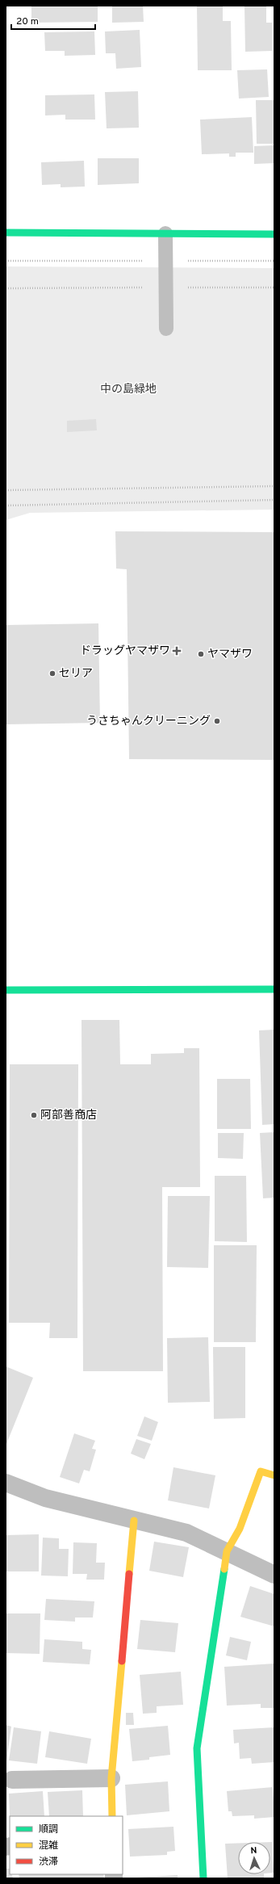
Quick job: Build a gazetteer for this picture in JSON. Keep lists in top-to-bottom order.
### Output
{
  "parks": ["中の島緑地"],
  "places": {
    "health": ["ドラッグヤマザワ"],
    "other": [
      "ヤマザワ",
      "セリア",
      "うさちゃんクリーニング",
      "阿部善商店"
    ]
  },
  "legend": ["順調", "混雑", "渋滞"],
  "scale_bar": "20 m",
  "north": "top"
}
